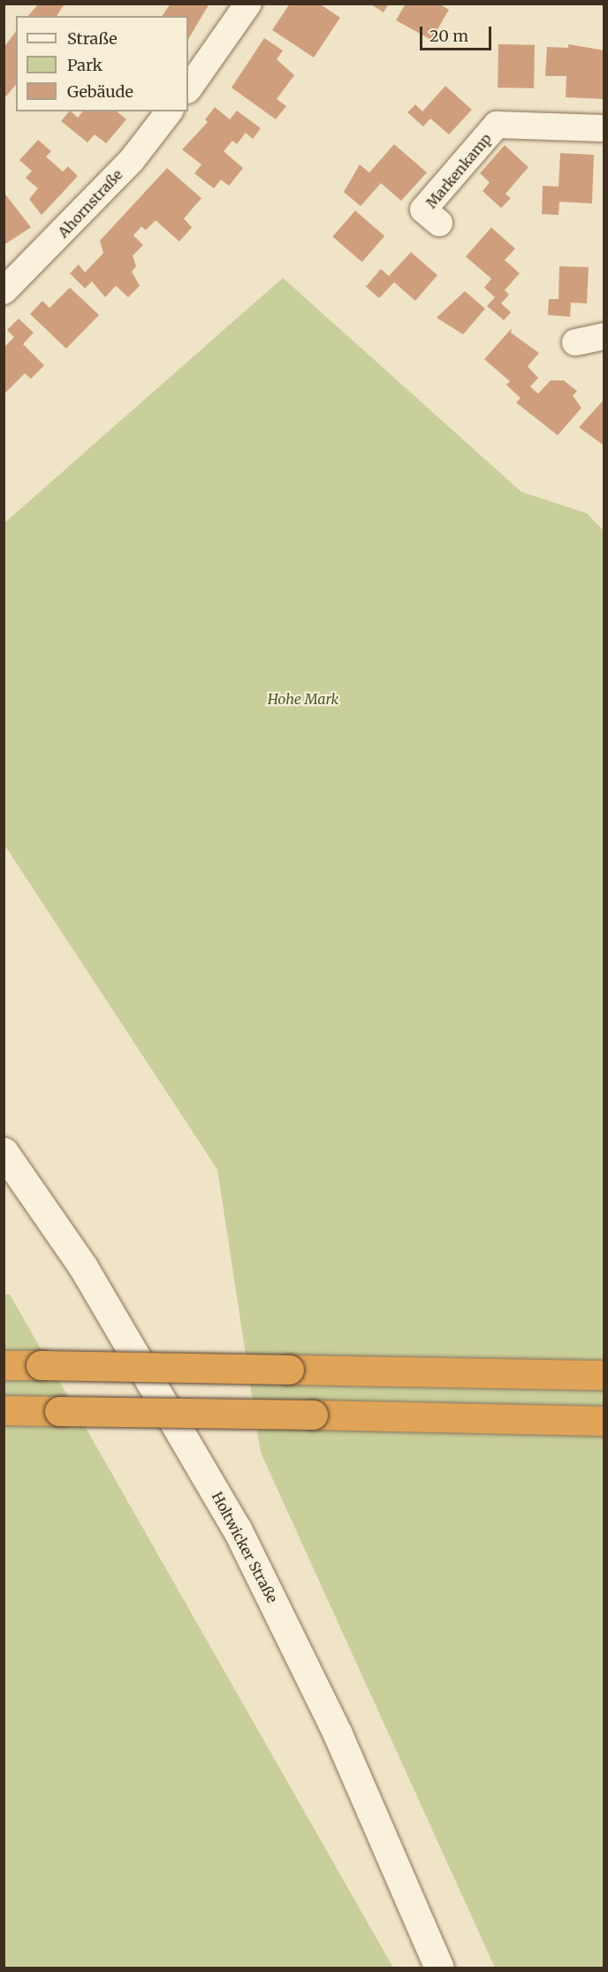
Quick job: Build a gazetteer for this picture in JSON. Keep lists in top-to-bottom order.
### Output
{
  "streets": {
    "street": ["Markenkamp", "Ahornstraße", "Holtwicker Straße"]
  },
  "parks": ["Hohe Mark"],
  "legend": ["Straße", "Park", "Gebäude"],
  "scale_bar": "20 m"
}
